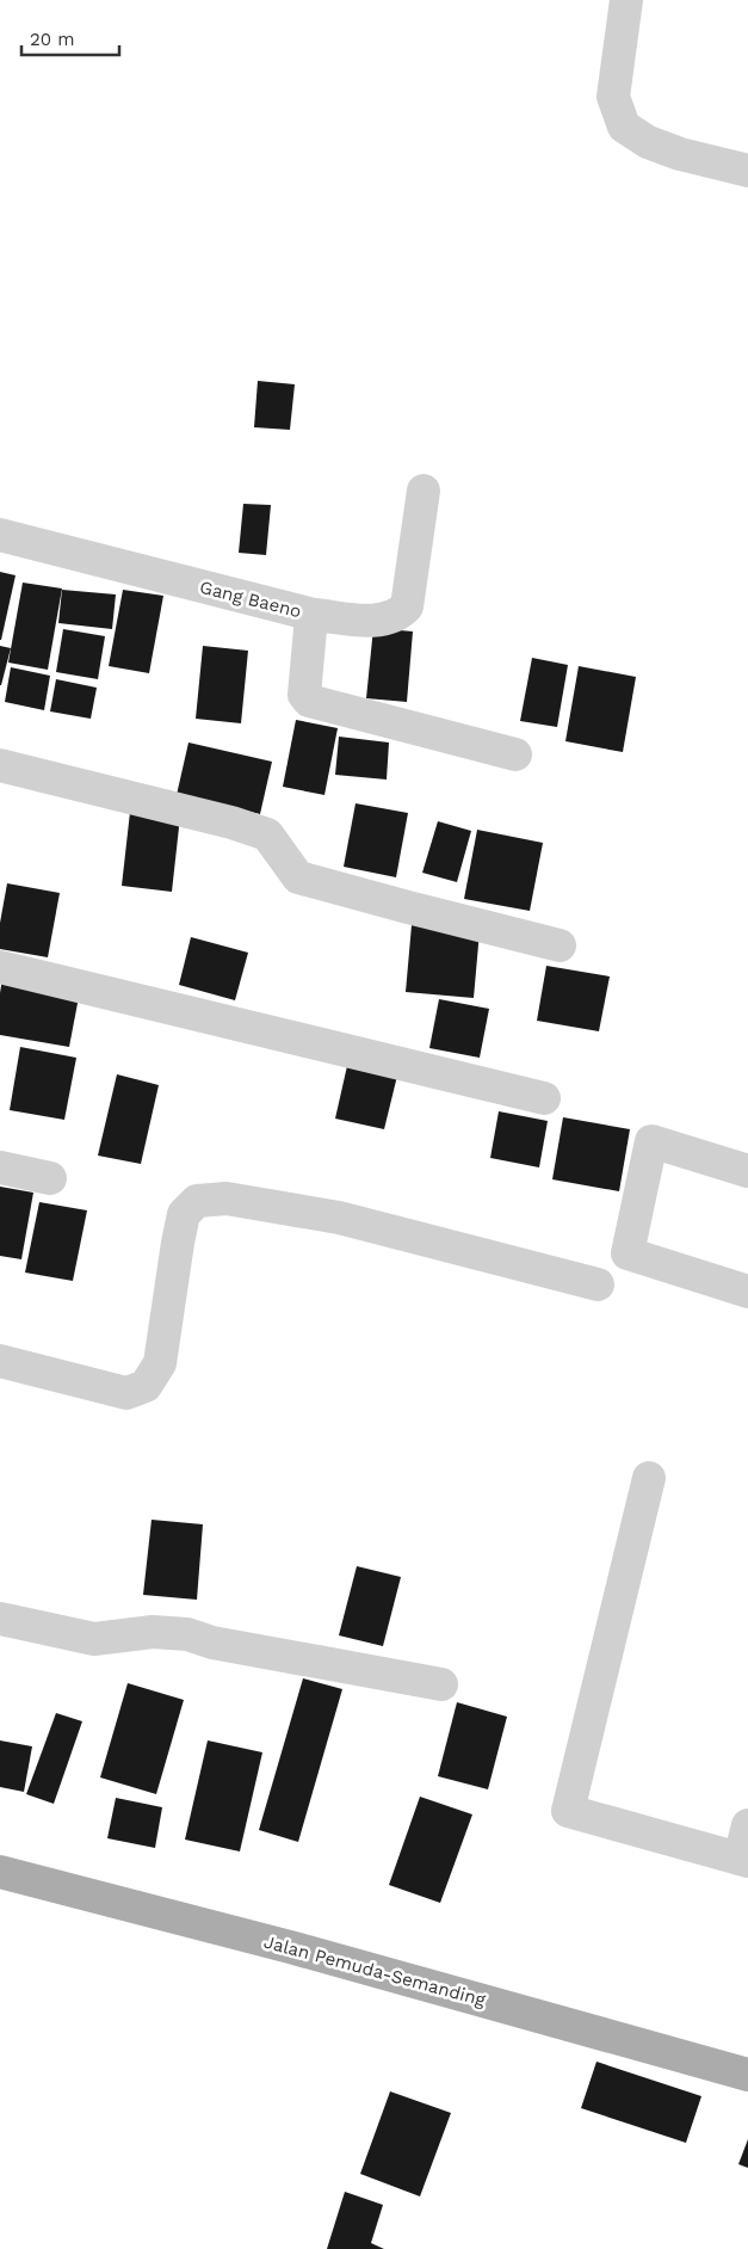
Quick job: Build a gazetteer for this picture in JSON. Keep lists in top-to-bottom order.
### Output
{
  "streets": {
    "main road": ["Jalan Pemuda-Semanding"],
    "street": ["Gang Baeno"]
  },
  "scale_bar": "20 m"
}
